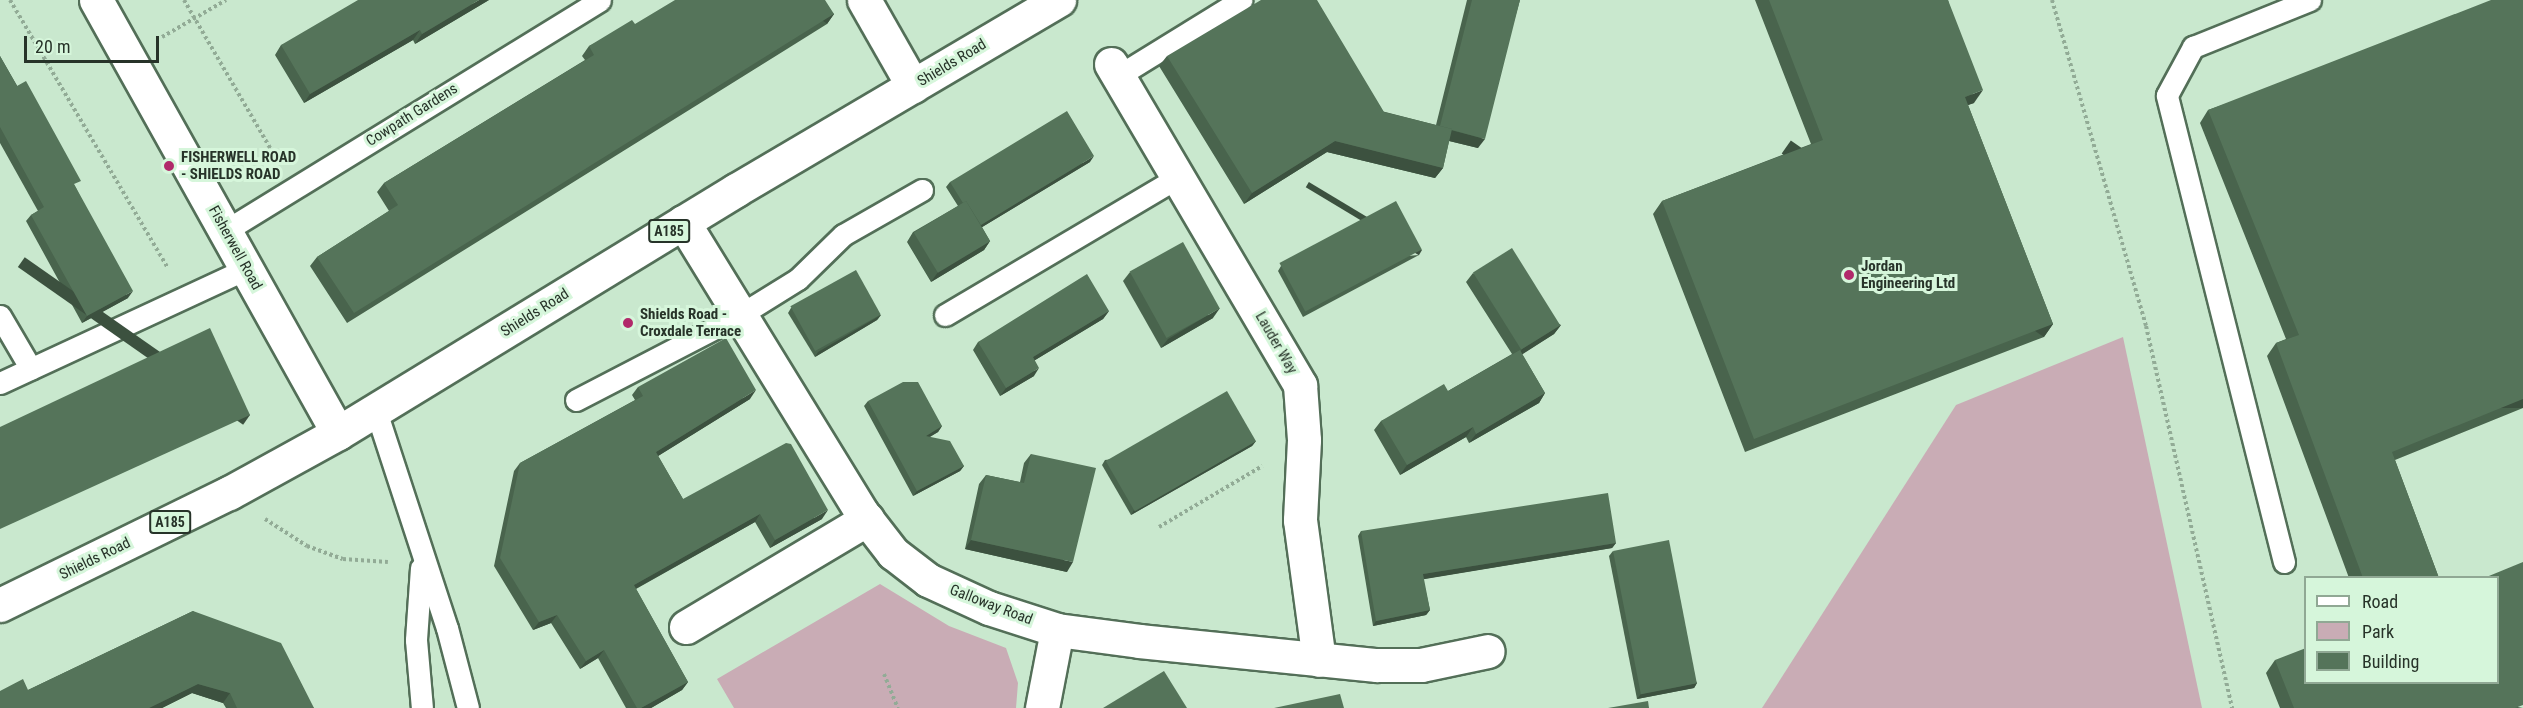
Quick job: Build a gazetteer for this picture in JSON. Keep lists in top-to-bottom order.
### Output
{
  "streets": {
    "street": [
      "Shields Road",
      "A185",
      "Fisherwell Road",
      "Lauder Way",
      "Galloway Road"
    ],
    "lane": ["Cowpath Gardens"]
  },
  "crossings": [
    ["Shields Road", "Fisherwell Road"],
    ["Shields Road", "Galloway Road"],
    ["Cowpath Gardens", "Fisherwell Road"],
    ["Lauder Way", "Galloway Road"]
  ],
  "places": ["FISHERWELL ROAD - SHIELDS ROAD", "Jordan Engineering Ltd", "Shields Road - Croxdale Terrace"],
  "legend": ["Road", "Park", "Building"],
  "scale_bar": "20 m"
}
